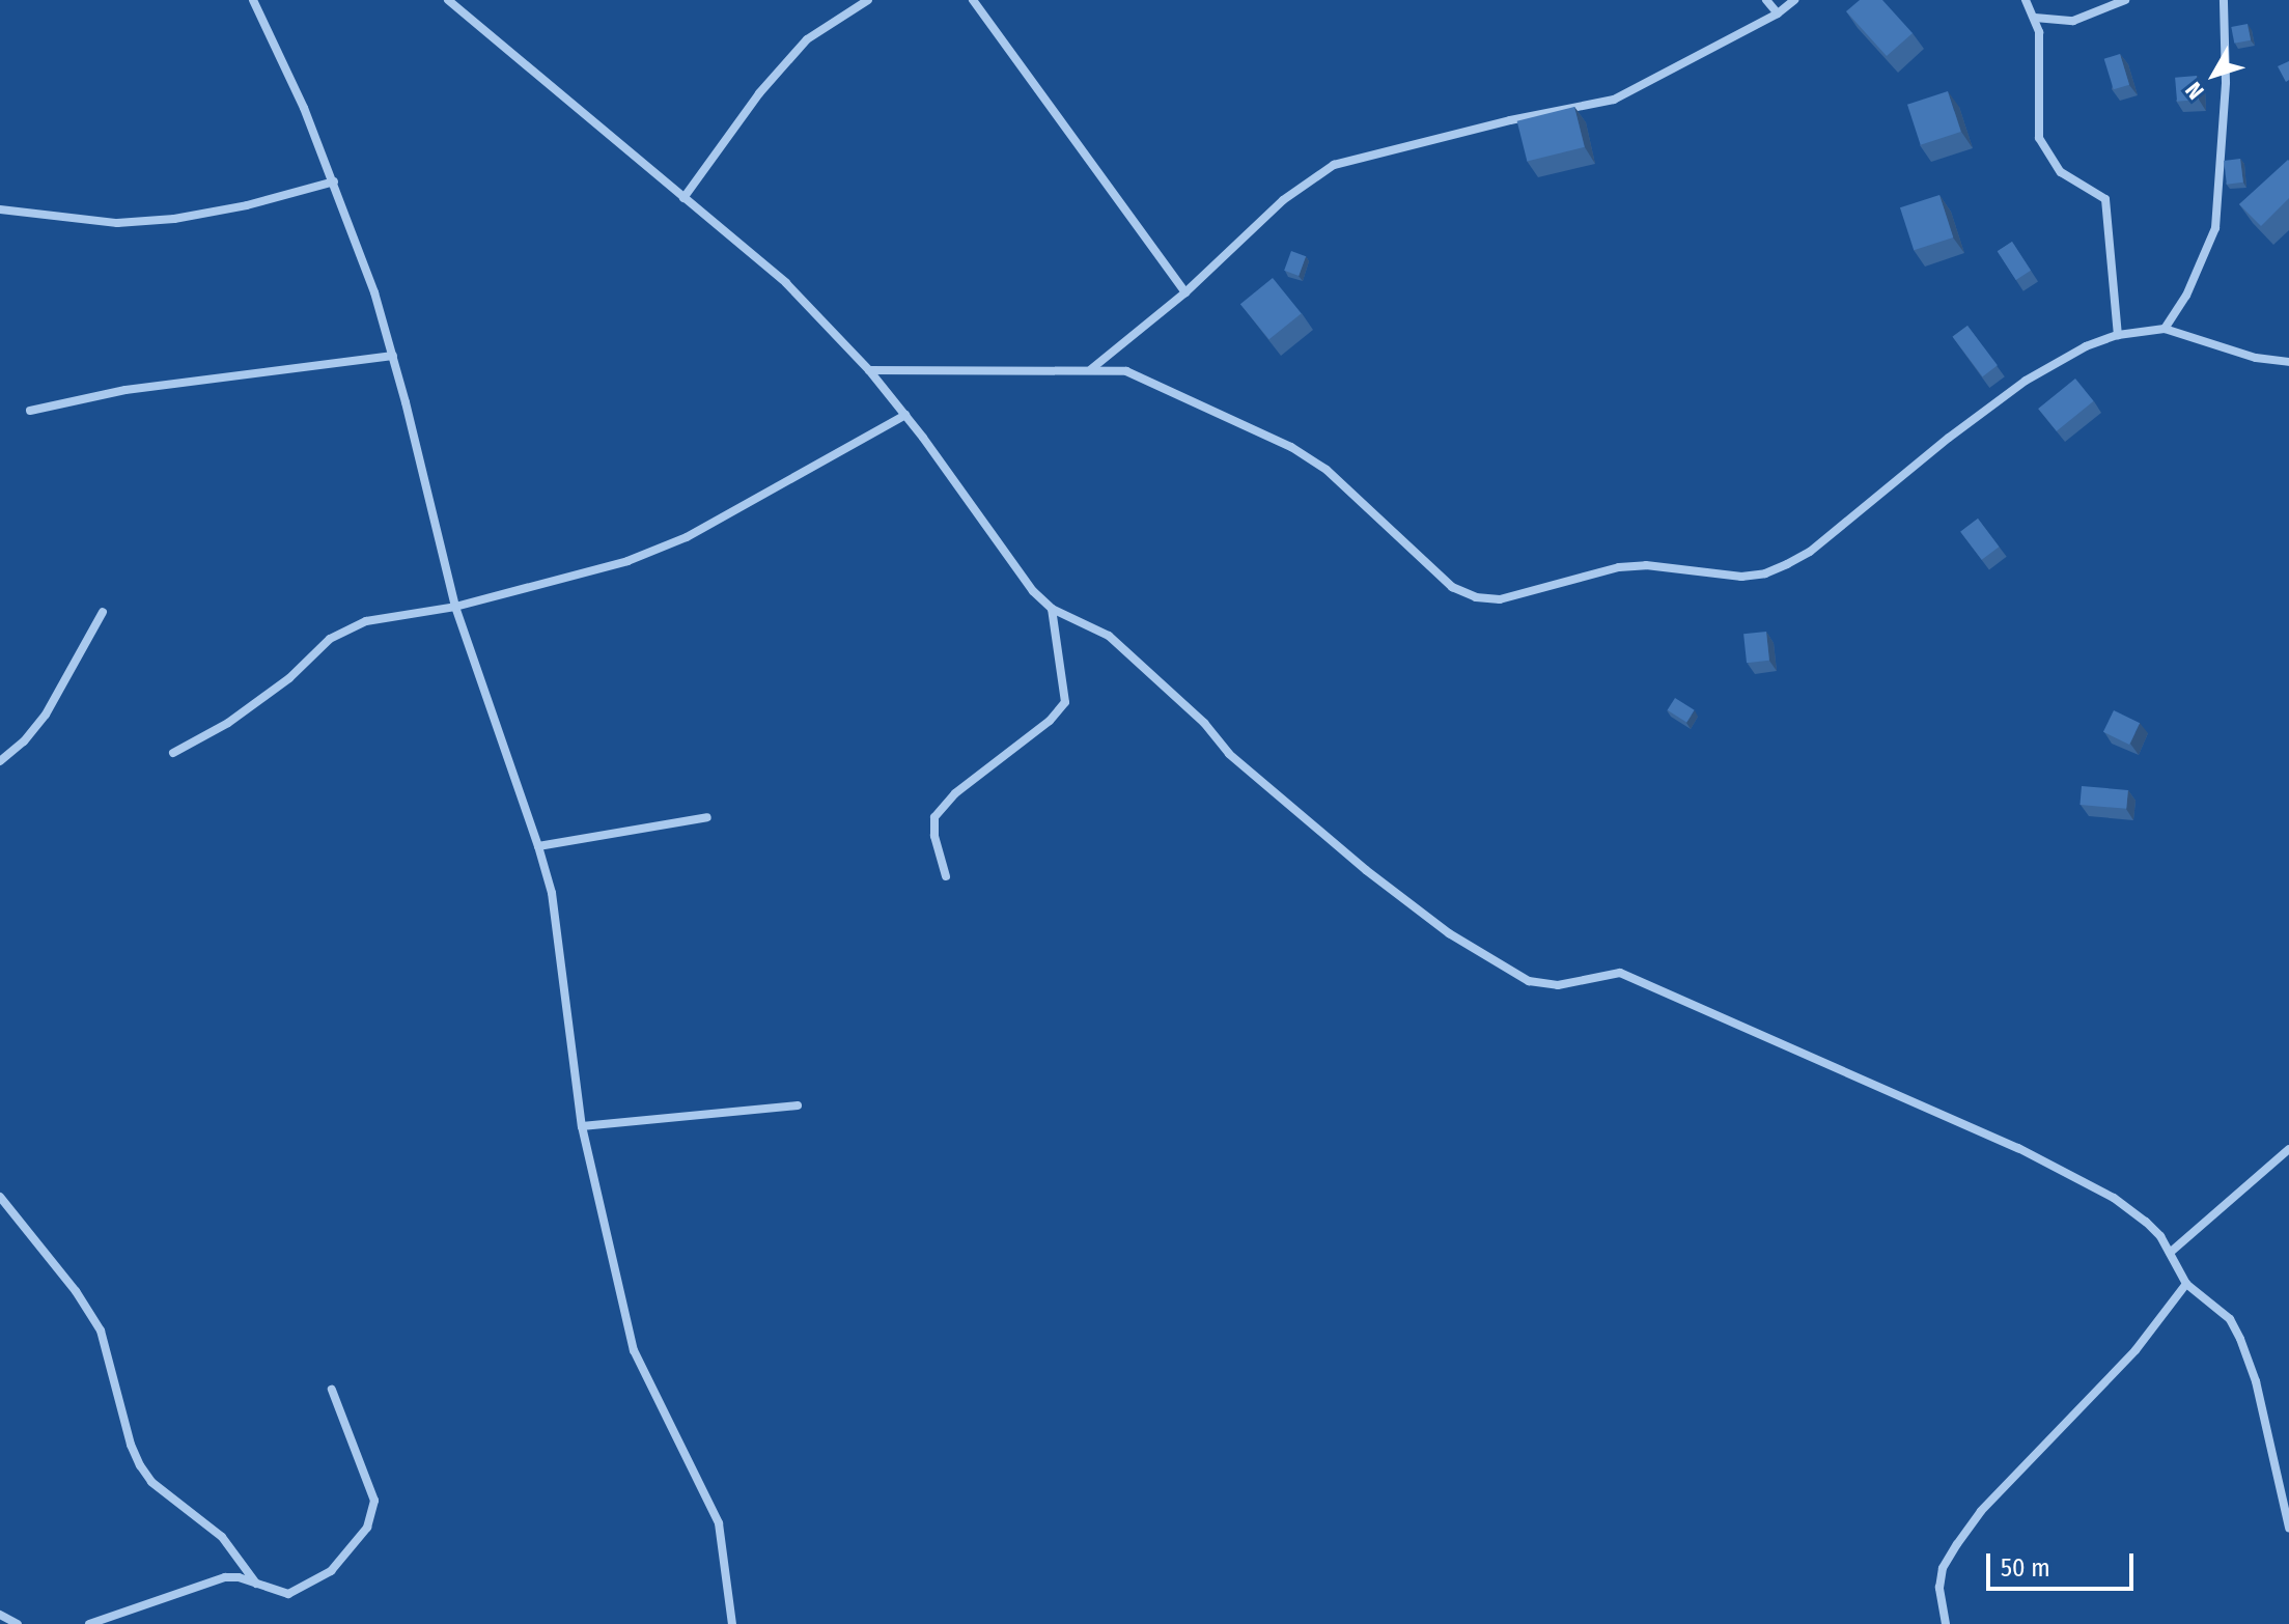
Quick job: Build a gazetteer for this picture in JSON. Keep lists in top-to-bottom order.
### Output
{
  "scale_bar": "50 m",
  "north": "bottom left"
}
